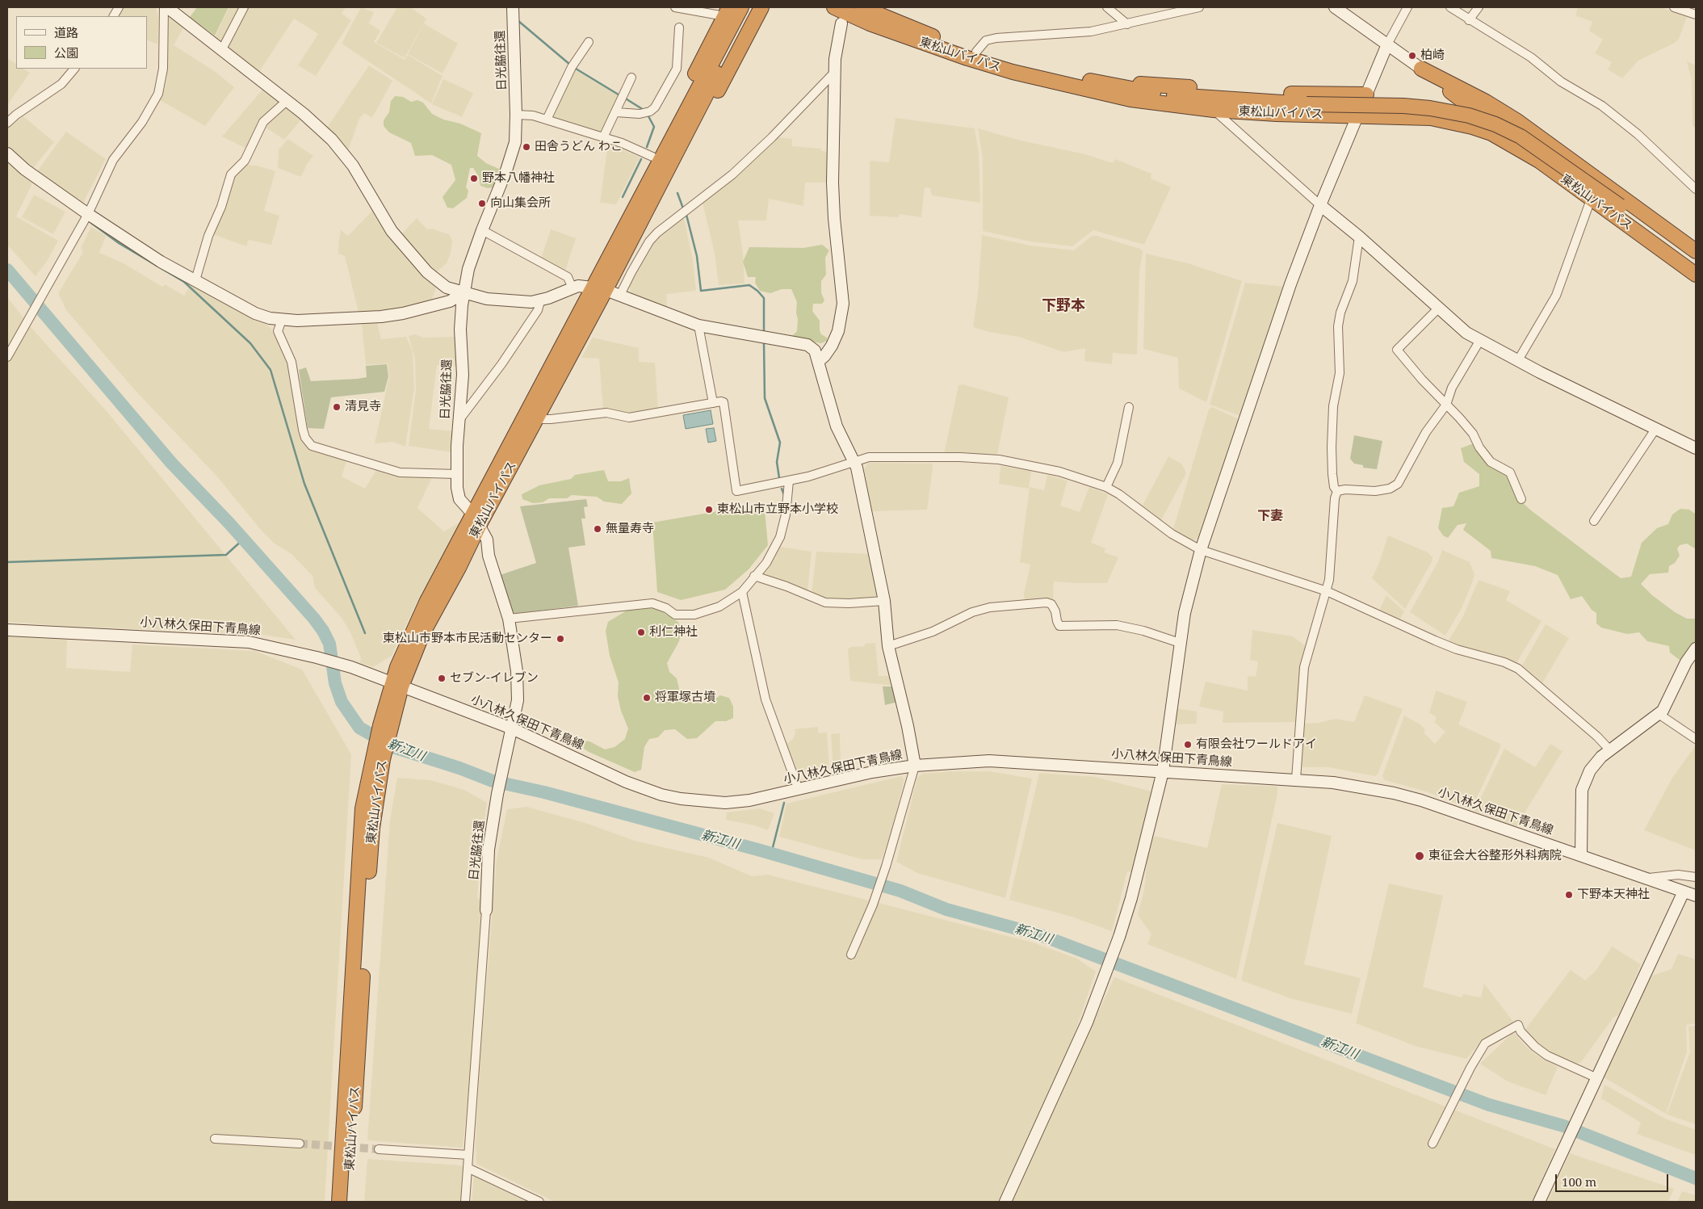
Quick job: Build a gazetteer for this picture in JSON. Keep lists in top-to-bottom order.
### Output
{
  "streets": {
    "highway": ["東松山バイパス"],
    "street": ["日光脇往還", "小八林久保田下青鳥線"]
  },
  "crossings": [
    ["東松山バイパス", "日光脇往還"],
    ["東松山バイパス", "小八林久保田下青鳥線"],
    ["日光脇往還", "小八林久保田下青鳥線"]
  ],
  "districts": ["下野本", "下妻"],
  "water": ["新江川"],
  "places": [
    "柏崎",
    "田舎うどん わこ",
    "野本八幡神社",
    "向山集会所",
    "清見寺",
    "東松山市立野本小学校",
    "無量寿寺",
    "利仁神社",
    "東松山市野本市民活動センター",
    "セブン-イレブン",
    "将軍塚古墳",
    "有限会社ワールドアイ",
    "東征会大谷整形外科病院",
    "下野本天神社"
  ],
  "legend": ["道路", "公園"],
  "scale_bar": "100 m"
}
